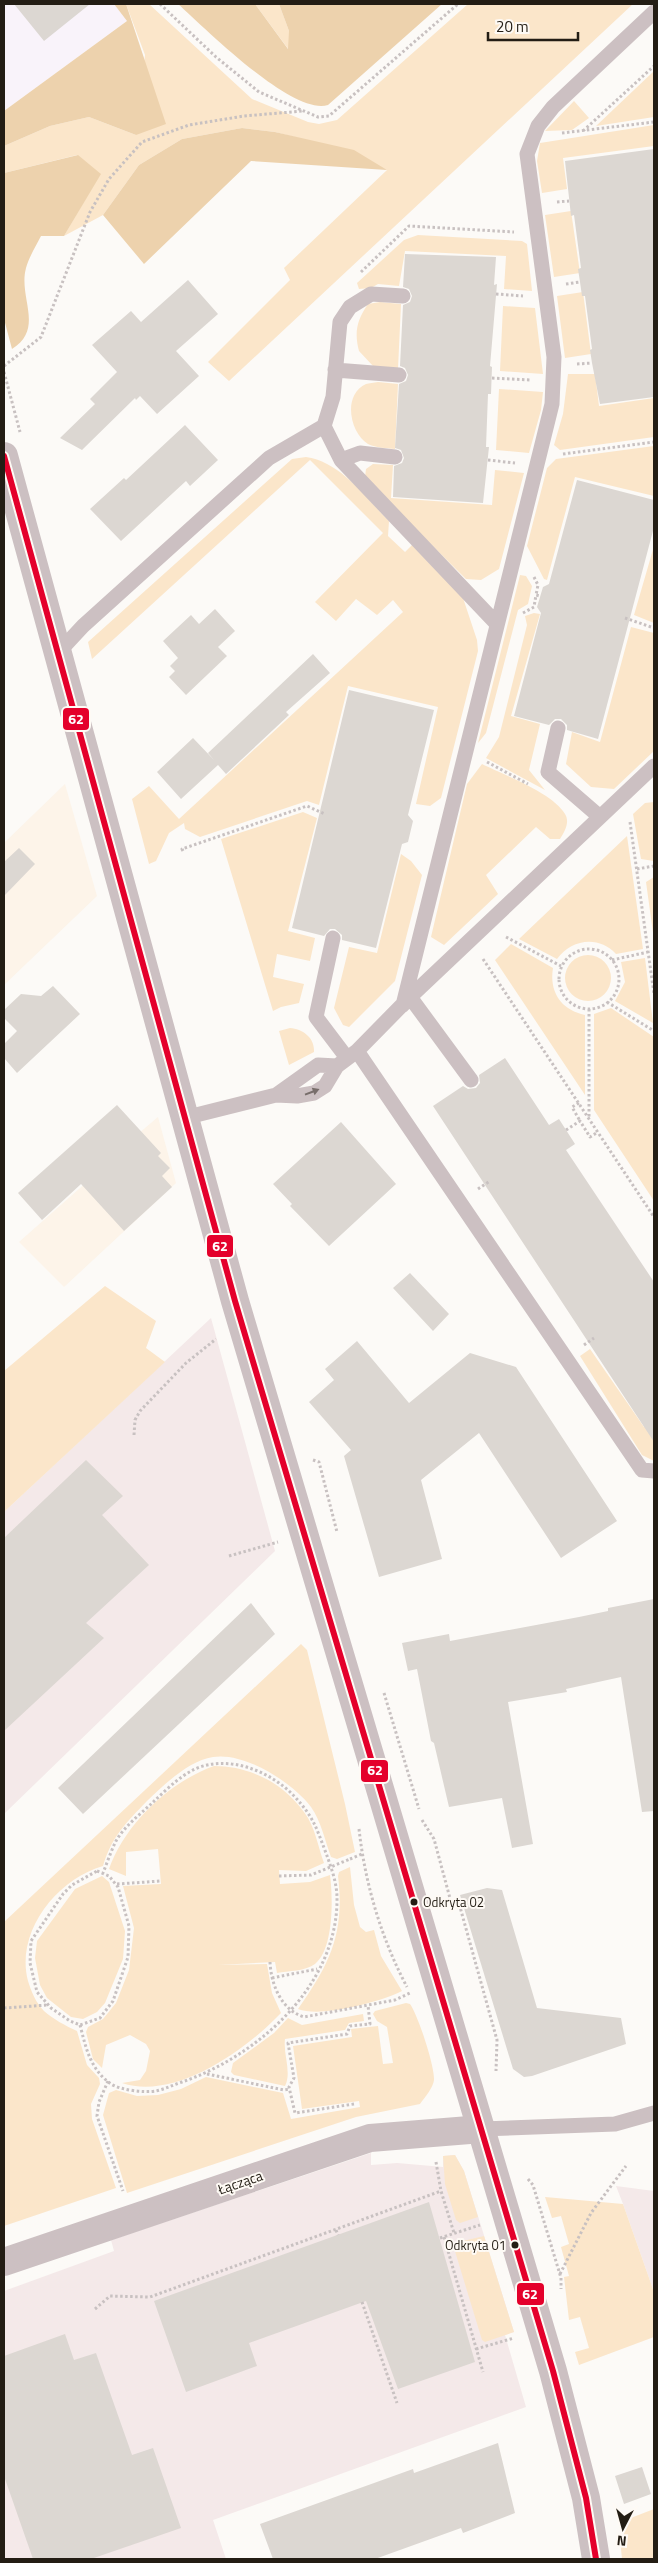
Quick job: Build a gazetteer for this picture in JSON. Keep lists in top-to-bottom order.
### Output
{
  "streets": {
    "street": ["Łącząca"]
  },
  "places": ["Odkryta 02", "Odkryta 01"],
  "lines": ["transit line 62"],
  "scale_bar": "20 m",
  "north": "bottom"
}
